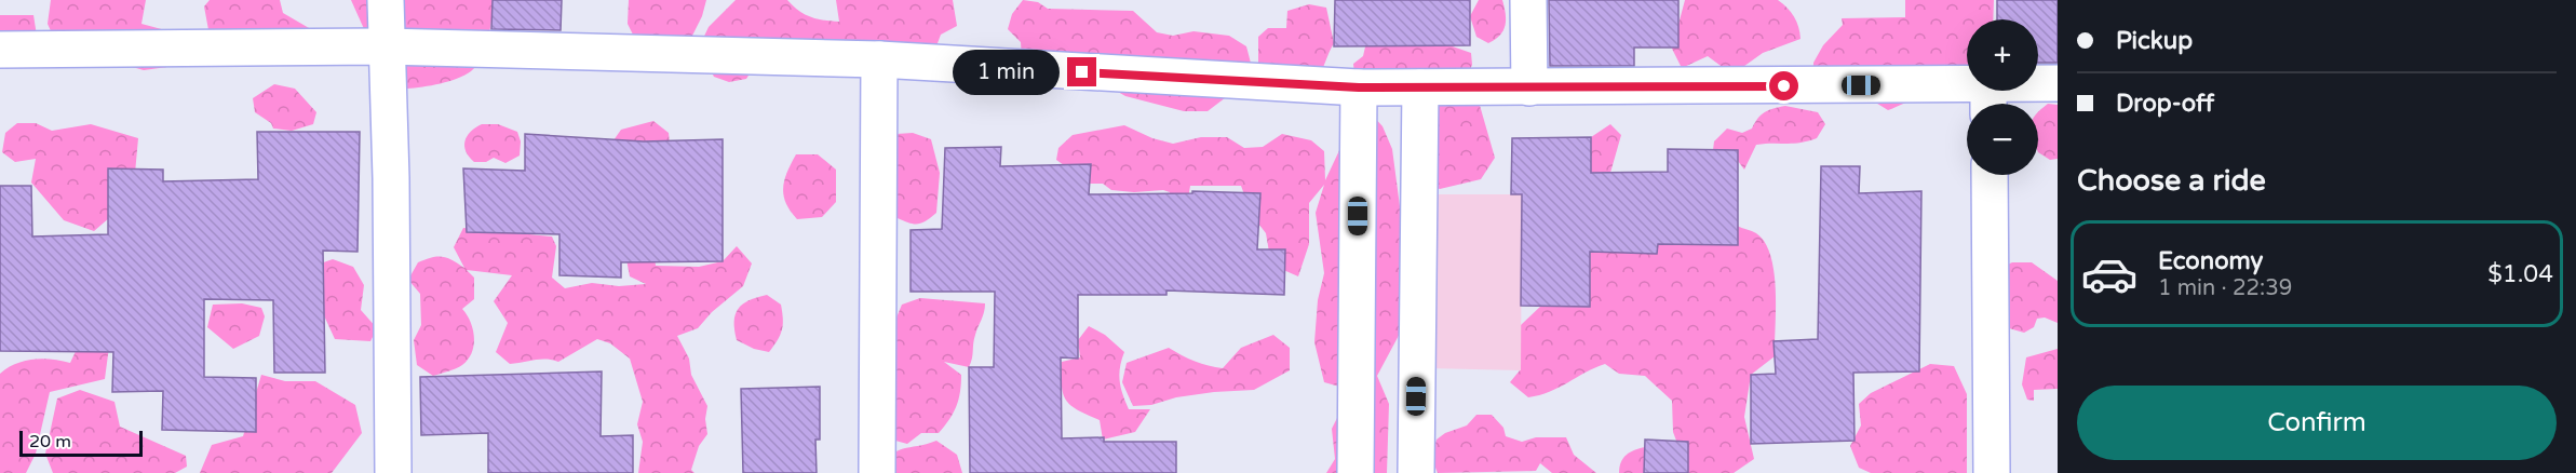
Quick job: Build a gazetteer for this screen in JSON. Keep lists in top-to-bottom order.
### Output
{
  "scale_bar": "20 m",
  "page": {
    "banner": ["Pickup", "Drop-off"],
    "map_buttons": ["+", "−"],
    "bubble": "1 min",
    "heading": "Choose a ride",
    "list": [
      {
        "name": "Economy",
        "note": "1 min · 22:39",
        "value": "$1.04"
      }
    ],
    "buttons": "Confirm",
    "scale": "20 m"
  }
}
